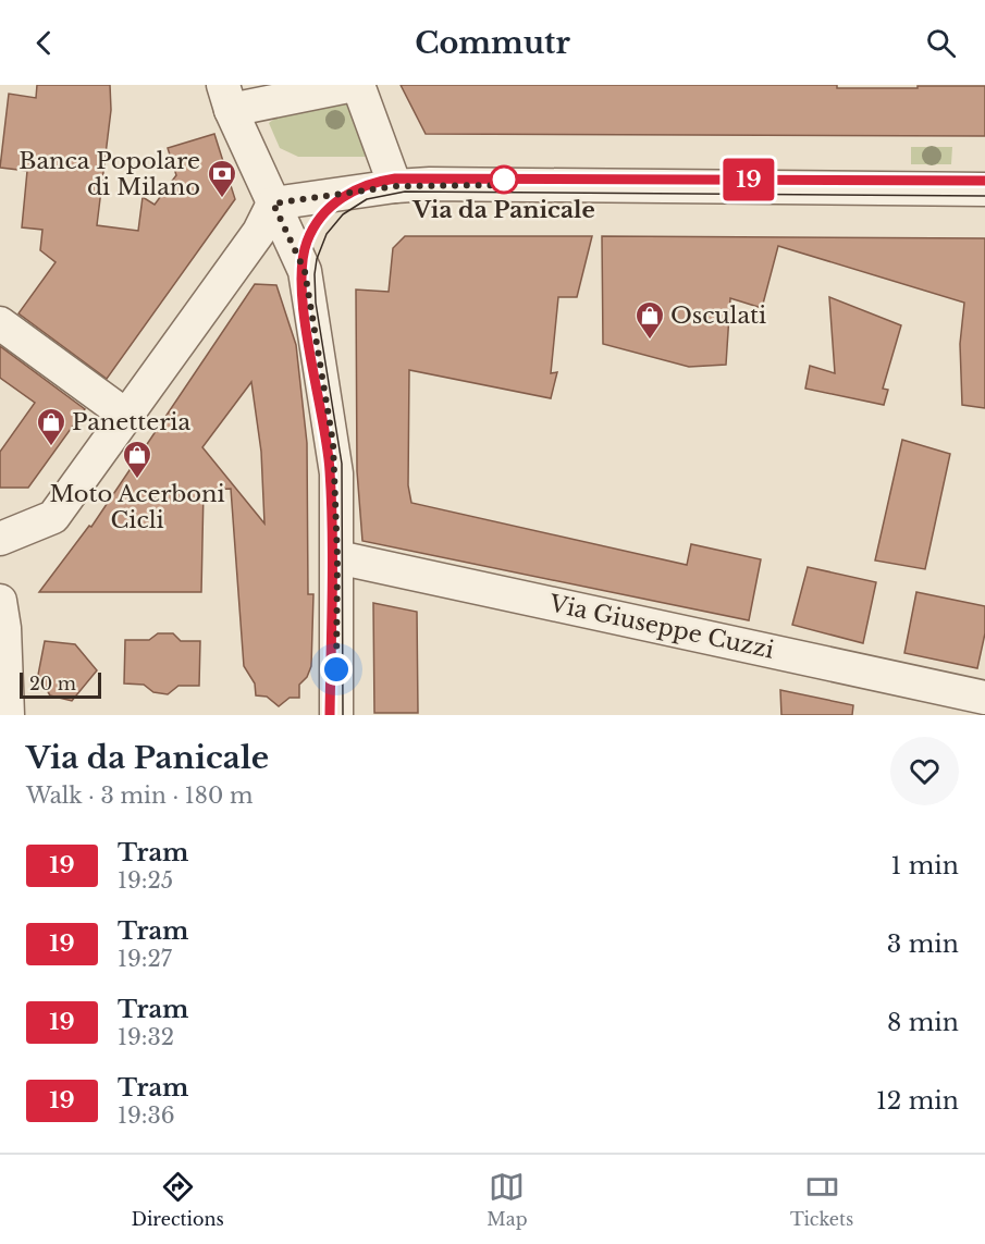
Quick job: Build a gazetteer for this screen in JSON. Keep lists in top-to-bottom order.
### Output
{
  "streets": {
    "street": ["Via Giuseppe Cuzzi"]
  },
  "places": {
    "other": ["Via da Panicale"],
    "bank": ["Banca Popolare di Milano"],
    "shop": ["Osculati", "Panetteria", "Moto Acerboni Cicli"]
  },
  "lines": ["tram line 19"],
  "scale_bar": "20 m",
  "page": {
    "header": "Commutr",
    "on_map": "19",
    "scale": "20 m",
    "heading": ["Via da Panicale", "Walk · 3 min · 180 m"],
    "list": [
      {
        "mark": "19",
        "name": "Tram",
        "note": "19:25",
        "value": "1 min"
      },
      {
        "mark": "19",
        "name": "Tram",
        "note": "19:27",
        "value": "3 min"
      },
      {
        "mark": "19",
        "name": "Tram",
        "note": "19:32",
        "value": "8 min"
      },
      {
        "mark": "19",
        "name": "Tram",
        "note": "19:36",
        "value": "12 min"
      }
    ],
    "tabs": ["Directions", "Map", "Tickets"]
  }
}
